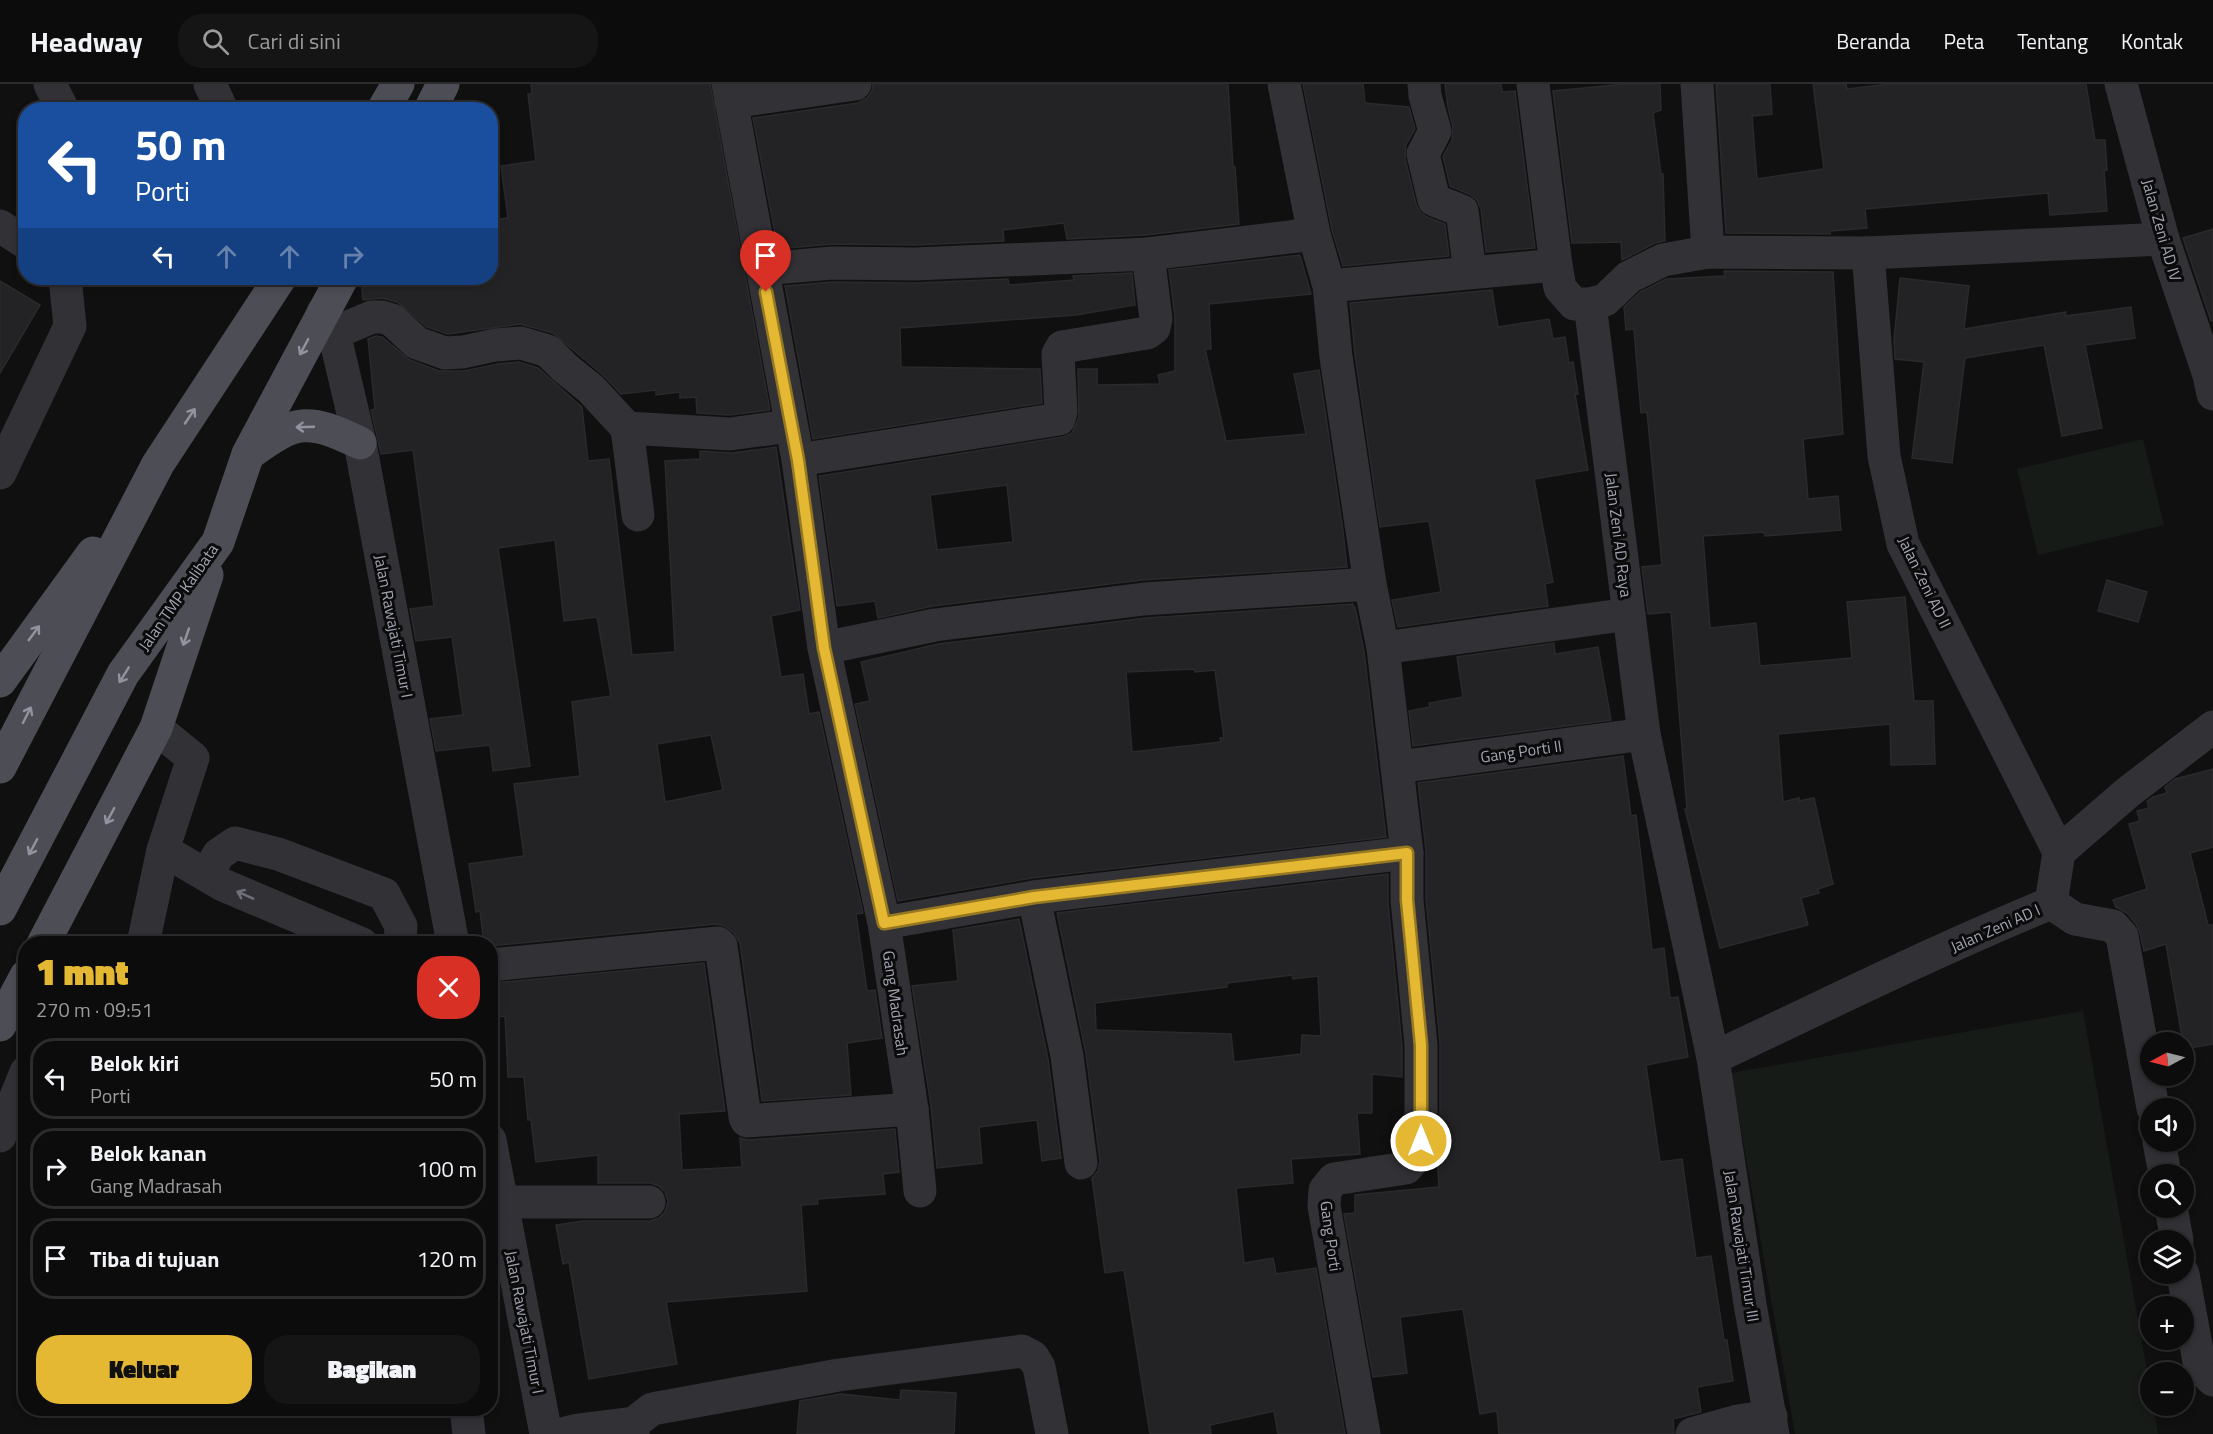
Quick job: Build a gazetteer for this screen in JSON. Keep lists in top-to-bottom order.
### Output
{
  "streets": {
    "main road": ["Jalan TMP Kalibata"],
    "street": [
      "Jalan Zeni AD IV",
      "Jalan Zeni AD Raya",
      "Jalan Zeni AD II",
      "Jalan Rawajati Timur I",
      "Gang Porti II",
      "Jalan Zeni AD I",
      "Gang Madrasah",
      "Gang Porti",
      "Jalan Rawajati Timur III"
    ]
  },
  "crossings": [
    ["Jalan Zeni AD Raya", "Gang Porti II"],
    ["Jalan Zeni AD Raya", "Jalan Zeni AD I"],
    ["Jalan Zeni AD Raya", "Jalan Rawajati Timur III"],
    ["Jalan Zeni AD II", "Jalan Zeni AD I"],
    ["Jalan TMP Kalibata", "Jalan Rawajati Timur I"],
    ["Jalan Zeni AD I", "Jalan Rawajati Timur III"]
  ],
  "north": "left",
  "page": {
    "header": "Headway",
    "search": "Cari di sini",
    "nav": [
      "Beranda",
      "Peta",
      "Tentang",
      "Kontak"
    ],
    "turn": ["50 m", "Porti"],
    "heading": ["1 mnt", "270 m · 09:51"],
    "map_buttons": ["+", "−"],
    "list": [
      {
        "name": "Belok kiri",
        "note": "Porti",
        "value": "50 m"
      },
      {
        "name": "Belok kanan",
        "note": "Gang Madrasah",
        "value": "100 m"
      },
      {
        "name": "Tiba di tujuan",
        "value": "120 m"
      }
    ],
    "buttons": ["Keluar", "Bagikan"]
  }
}
